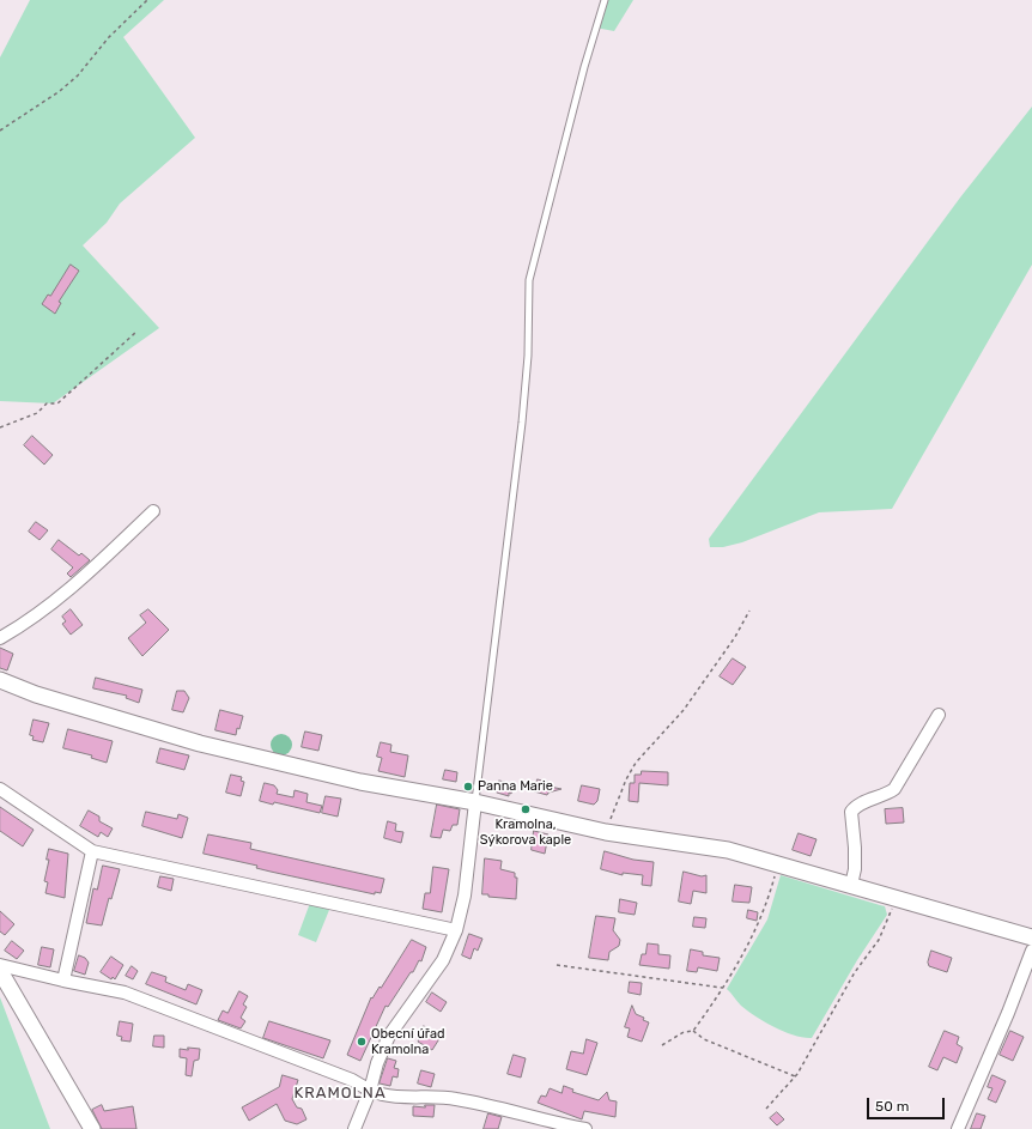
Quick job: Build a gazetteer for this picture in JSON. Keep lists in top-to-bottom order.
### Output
{
  "districts": ["KRAMOLNA"],
  "places": ["Panna Marie", "Kramolna, Sýkorova kaple", "Obecní úřad Kramolna"],
  "scale_bar": "50 m"
}
